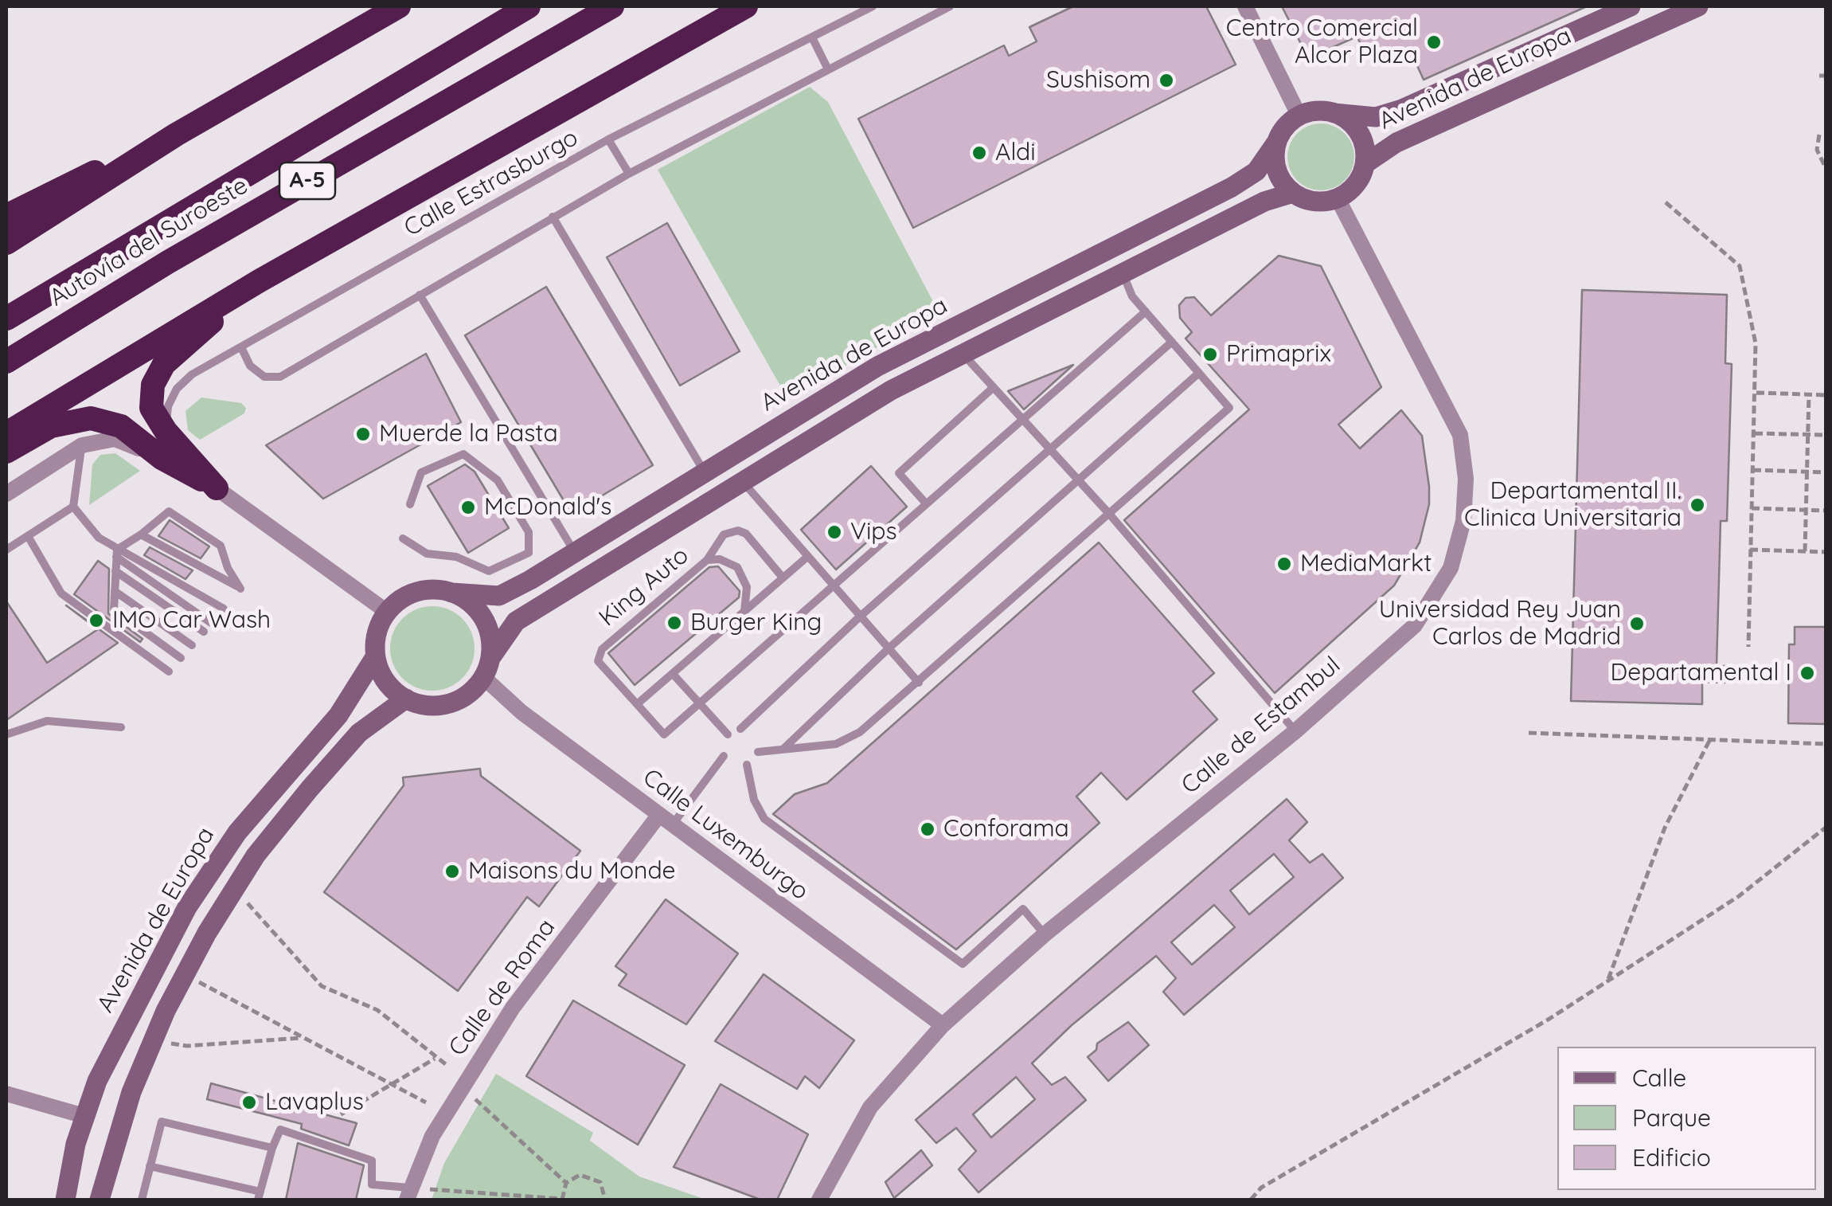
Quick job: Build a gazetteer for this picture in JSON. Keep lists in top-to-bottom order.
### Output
{
  "streets": {
    "highway": ["A-5", "Autovía del Suroeste"],
    "street": [
      "Avenida de Europa",
      "Calle de Estambul",
      "Calle Luxemburgo",
      "Calle de Roma"
    ],
    "lane": ["Calle Estrasburgo", "King Auto"]
  },
  "crossings": [
    ["Avenida de Europa", "Calle de Estambul"],
    ["Avenida de Europa", "Calle Luxemburgo"],
    ["Calle de Estambul", "Calle Luxemburgo"],
    ["Calle Luxemburgo", "Calle de Roma"]
  ],
  "places": [
    "Centro Comercial Alcor Plaza",
    "Sushisom",
    "Aldi",
    "Primaprix",
    "Muerde la Pasta",
    "Departamental II. Clinica Universitaria",
    "McDonald's",
    "Vips",
    "MediaMarkt",
    "IMO Car Wash",
    "Burger King",
    "Universidad Rey Juan Carlos de Madrid",
    "Departamental I",
    "Conforama",
    "Maisons du Monde",
    "Lavaplus"
  ],
  "legend": ["Calle", "Parque", "Edificio"]
}
